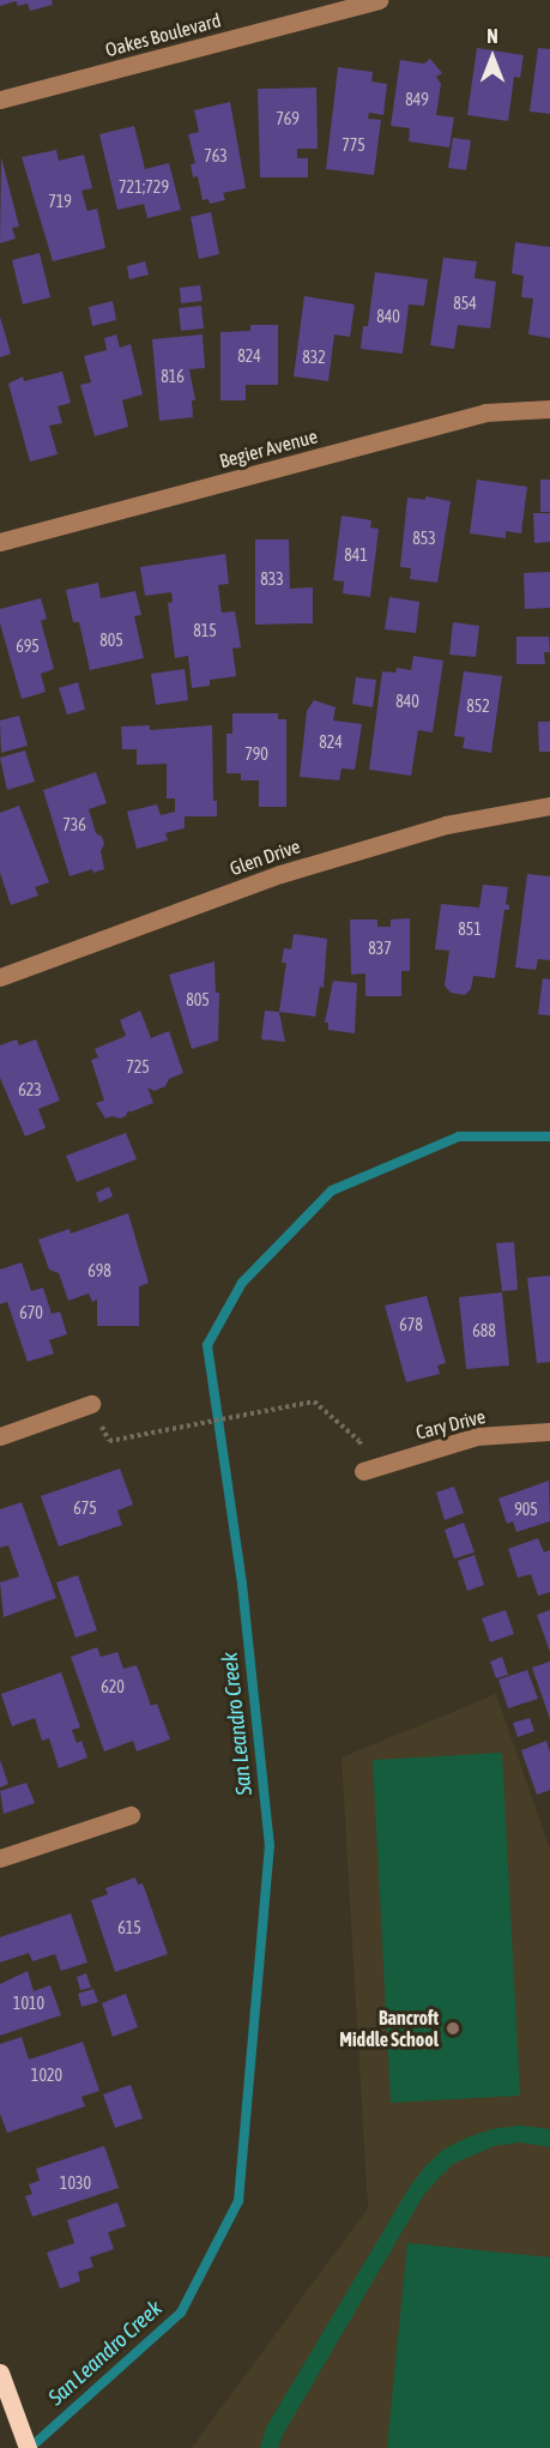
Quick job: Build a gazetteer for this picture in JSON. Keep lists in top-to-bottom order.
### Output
{
  "streets": {
    "street": [
      "Oakes Boulevard",
      "Begier Avenue",
      "Glen Drive",
      "Cary Drive"
    ]
  },
  "water": ["San Leandro Creek"],
  "places": ["Bancroft Middle School"],
  "house_numbers": [
    "849",
    "769",
    "775",
    "763",
    "721;729",
    "719",
    "854",
    "840",
    "824",
    "832",
    "816",
    "853",
    "841",
    "833",
    "815",
    "805",
    "695",
    "840",
    "852",
    "824",
    "790",
    "736",
    "851",
    "837",
    "805",
    "725",
    "623",
    "698",
    "670",
    "678",
    "688",
    "675",
    "905",
    "620",
    "615",
    "1010",
    "1020",
    "1030"
  ],
  "north": "top"
}
